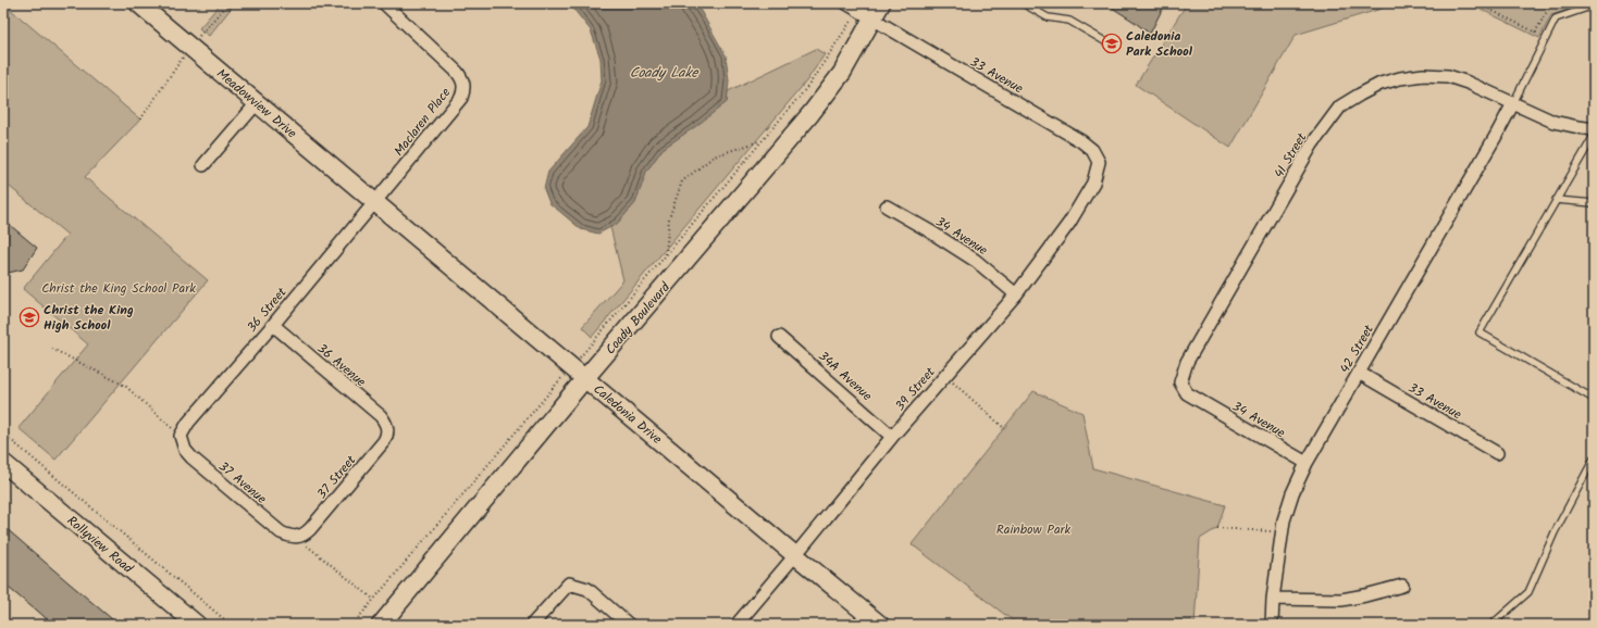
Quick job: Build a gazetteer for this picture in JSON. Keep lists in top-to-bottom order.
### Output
{
  "streets": {
    "main road": [
      "Meadowview Drive",
      "Coady Boulevard",
      "Caledonia Drive",
      "Rollyview Road"
    ],
    "street": [
      "33 Avenue",
      "Maclaren Place",
      "41 Street",
      "34 Avenue",
      "36 Street",
      "42 Street",
      "36 Avenue",
      "34A Avenue",
      "39 Street",
      "37 Street",
      "37 Avenue"
    ]
  },
  "crossings": [
    ["33 Avenue", "Coady Boulevard"],
    ["33 Avenue", "42 Street"],
    ["33 Avenue", "39 Street"],
    ["Meadowview Drive", "Maclaren Place"],
    ["Meadowview Drive", "36 Street"],
    ["Meadowview Drive", "Caledonia Drive"],
    ["Maclaren Place", "36 Street"],
    ["Maclaren Place", "Caledonia Drive"],
    ["41 Street", "34 Avenue"],
    ["41 Street", "42 Street"],
    ["34 Avenue", "42 Street"],
    ["34 Avenue", "39 Street"],
    ["36 Street", "36 Avenue"],
    ["36 Street", "Caledonia Drive"],
    ["36 Street", "37 Avenue"],
    ["Coady Boulevard", "Caledonia Drive"],
    ["36 Avenue", "37 Street"],
    ["34A Avenue", "39 Street"],
    ["39 Street", "Caledonia Drive"],
    ["37 Street", "37 Avenue"]
  ],
  "water": ["Coady Lake"],
  "parks": ["Christ the King School Park", "Rainbow Park"],
  "places": {
    "school or university": ["Caledonia Park School", "Christ the King High School"]
  }
}
